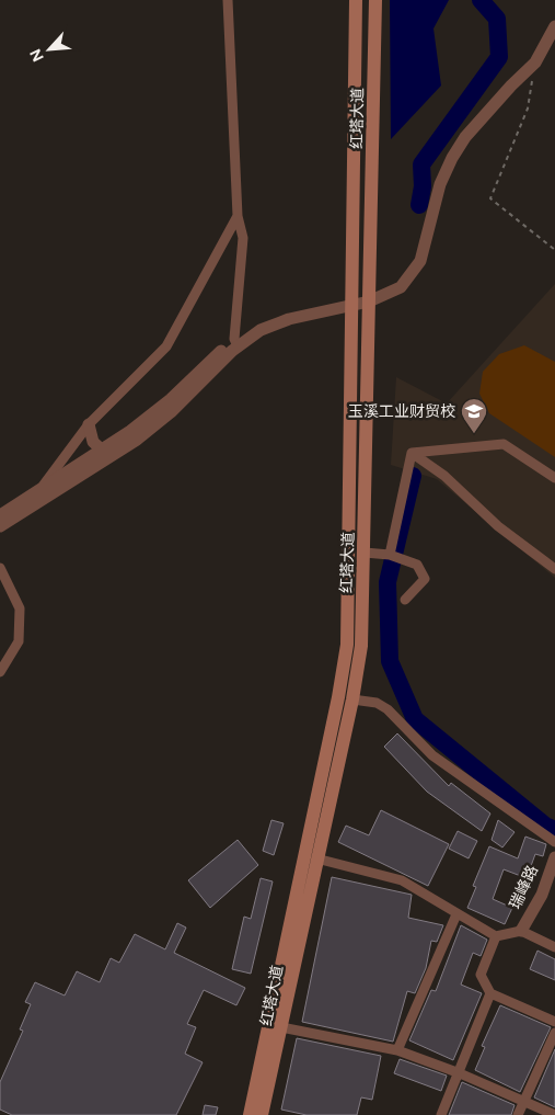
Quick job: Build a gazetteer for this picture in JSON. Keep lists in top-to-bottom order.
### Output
{
  "streets": {
    "main road": ["红塔大道"],
    "street": ["瑞峰路"]
  },
  "places": {
    "school or university": ["玉溪工业财贸校"]
  },
  "north": "bottom left"
}
